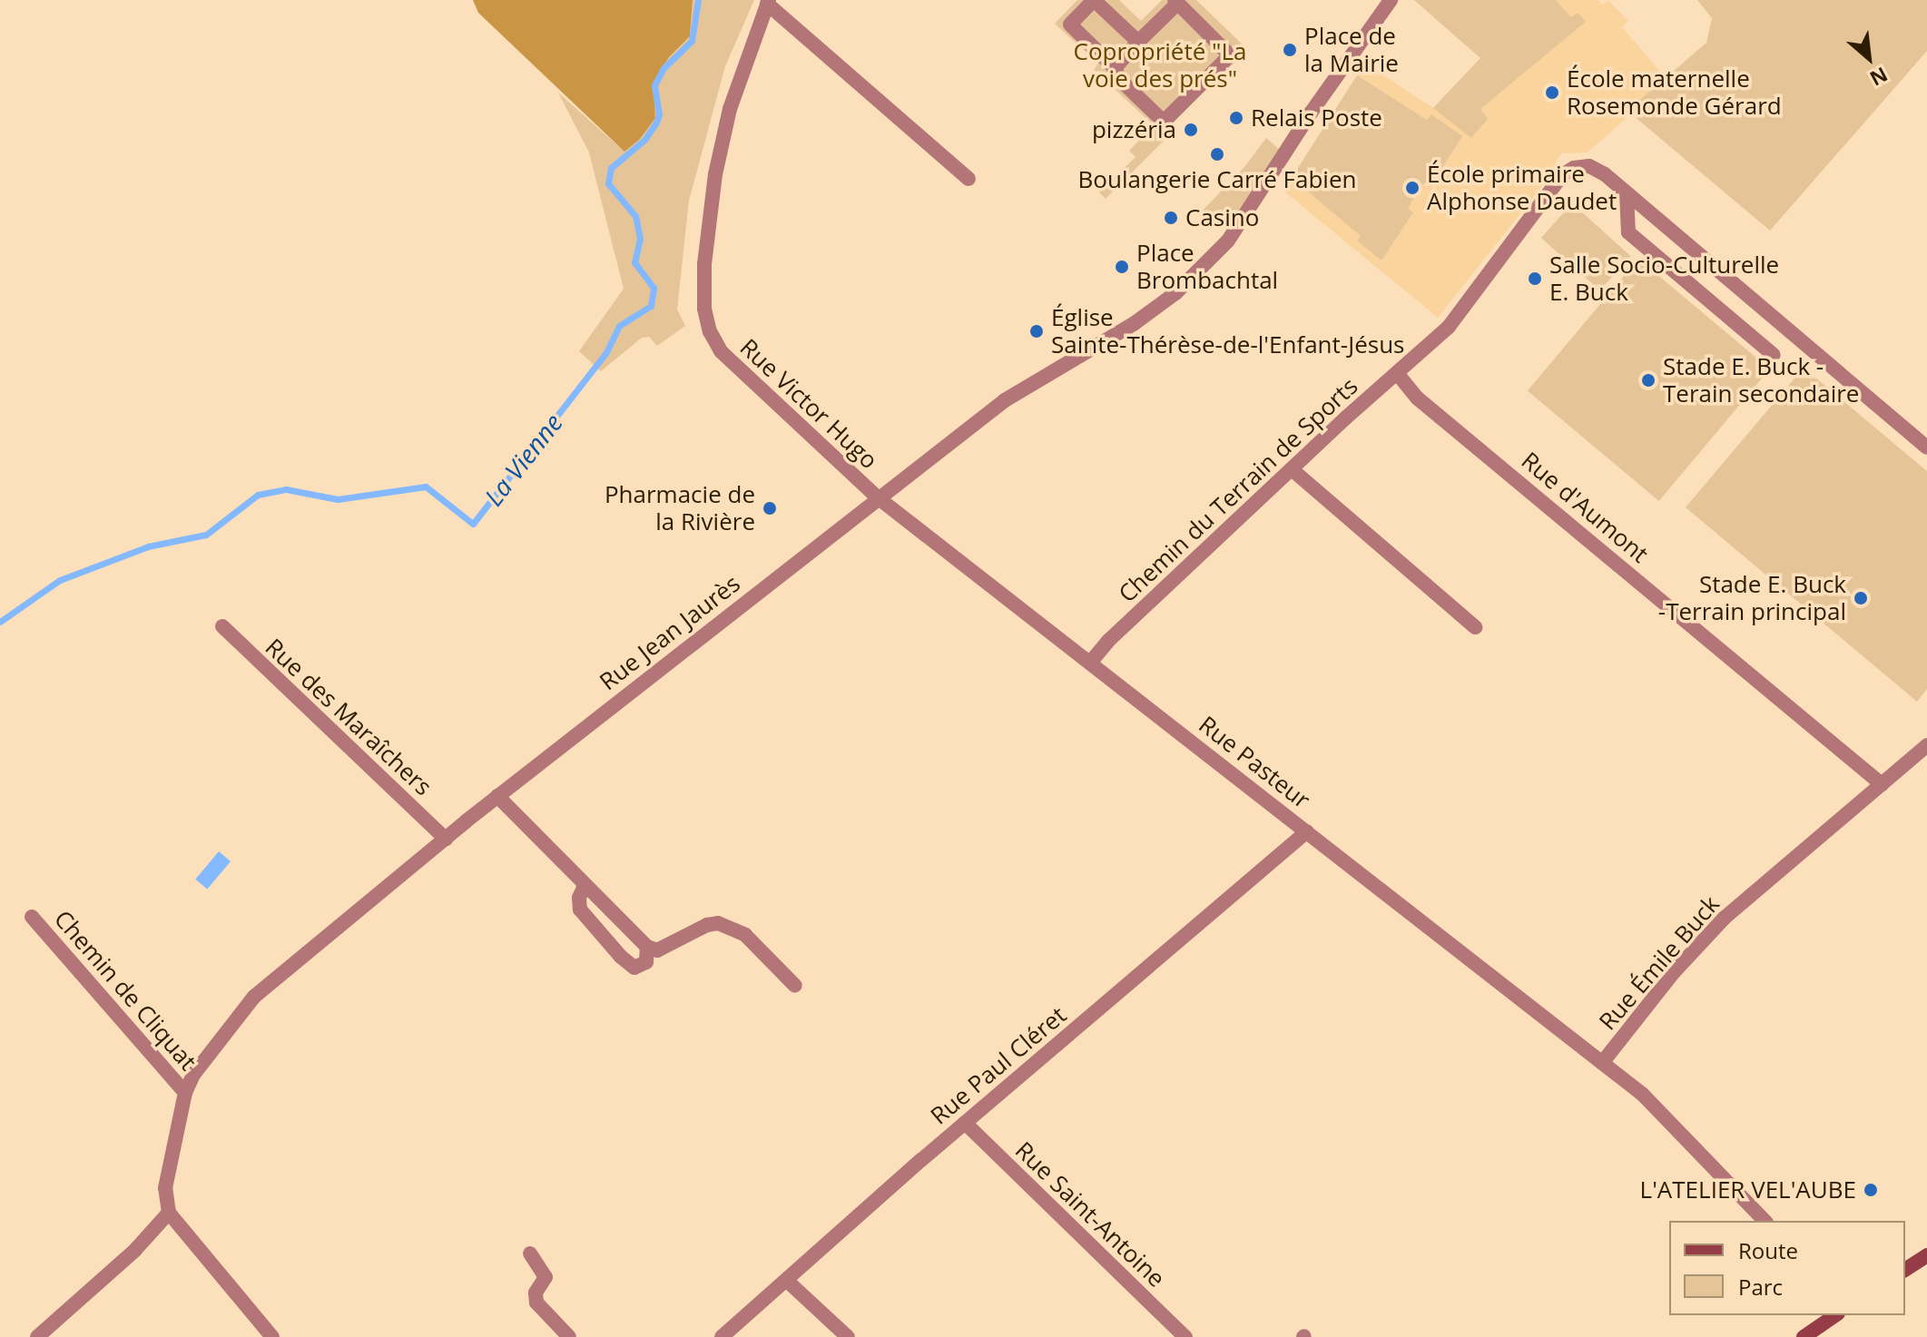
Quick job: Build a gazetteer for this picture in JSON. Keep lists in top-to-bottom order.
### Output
{
  "streets": {
    "street": [
      "Rue Victor Hugo",
      "Chemin du Terrain de Sports",
      "Rue d'Aumont",
      "Rue Jean Jaurès",
      "Rue des Maraîchers",
      "Rue Pasteur",
      "Rue Émile Buck",
      "Chemin de Cliquat",
      "Rue Paul Cléret",
      "Rue Saint-Antoine"
    ]
  },
  "crossings": [
    ["Rue Victor Hugo", "Rue Jean Jaurès"],
    ["Rue Victor Hugo", "Rue Pasteur"],
    ["Chemin du Terrain de Sports", "Rue d'Aumont"],
    ["Chemin du Terrain de Sports", "Rue Pasteur"],
    ["Rue d'Aumont", "Rue Émile Buck"],
    ["Rue Jean Jaurès", "Rue des Maraîchers"],
    ["Rue Jean Jaurès", "Rue Pasteur"],
    ["Rue Jean Jaurès", "Chemin de Cliquat"],
    ["Rue Pasteur", "Rue Émile Buck"],
    ["Rue Pasteur", "Rue Paul Cléret"],
    ["Rue Paul Cléret", "Rue Saint-Antoine"]
  ],
  "water": ["La Vienne"],
  "parks": ["Copropriété \"La voie des prés\""],
  "places": [
    "Place de la Mairie",
    "École maternelle Rosemonde Gérard",
    "Relais Poste",
    "pizzéria",
    "Boulangerie Carré Fabien",
    "École primaire Alphonse Daudet",
    "Casino",
    "Place Brombachtal",
    "Salle Socio-Culturelle E. Buck",
    "Église Sainte-Thérèse-de-l'Enfant-Jésus",
    "Stade E. Buck - Terain secondaire",
    "Pharmacie de la Rivière",
    "Stade E. Buck -Terrain principal",
    "L'ATELIER VEL'AUBE"
  ],
  "legend": ["Route", "Parc"],
  "north": "bottom right"
}
